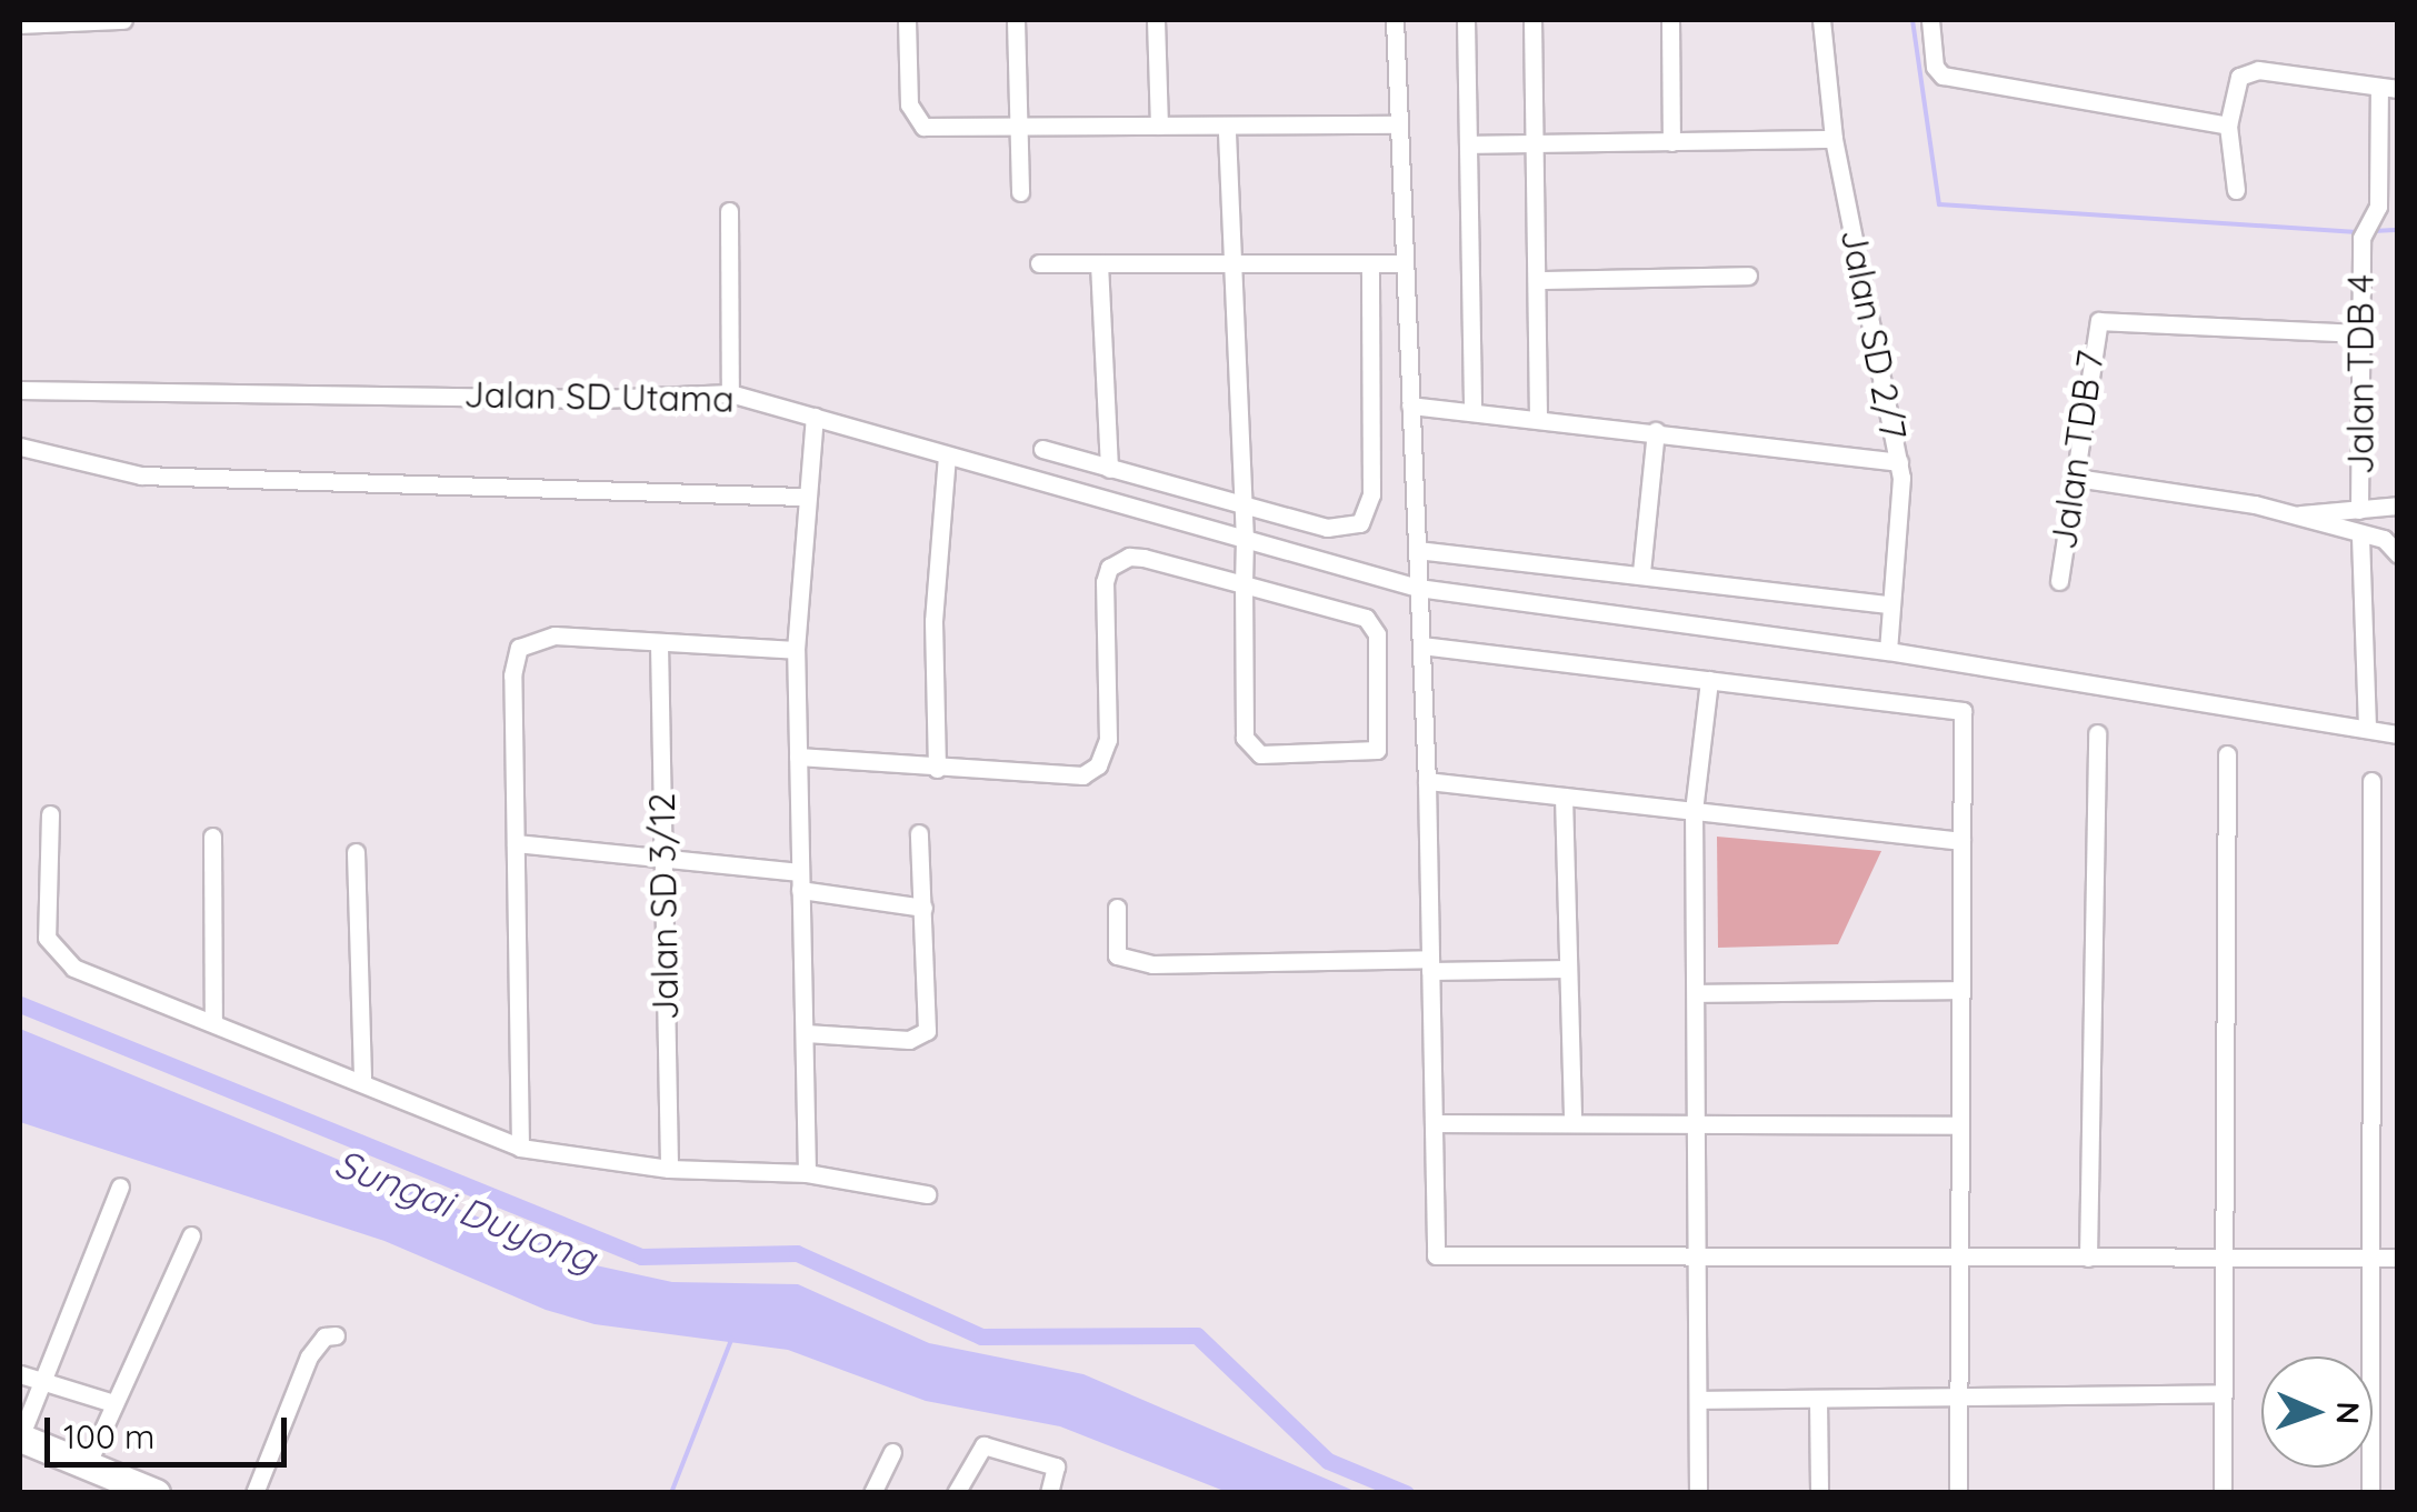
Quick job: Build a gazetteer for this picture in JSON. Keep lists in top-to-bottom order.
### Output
{
  "streets": {
    "street": [
      "Jalan SD 2/7",
      "Jalan TDB 4",
      "Jalan SD Utama",
      "Jalan TDB 7",
      "Jalan SD 3/12"
    ]
  },
  "crossings": [
    ["Jalan SD 2/7", "Jalan SD Utama"],
    ["Jalan TDB 4", "Jalan TDB 7"]
  ],
  "water": ["Sungai Duyong"],
  "scale_bar": "100 m",
  "north": "right"
}
